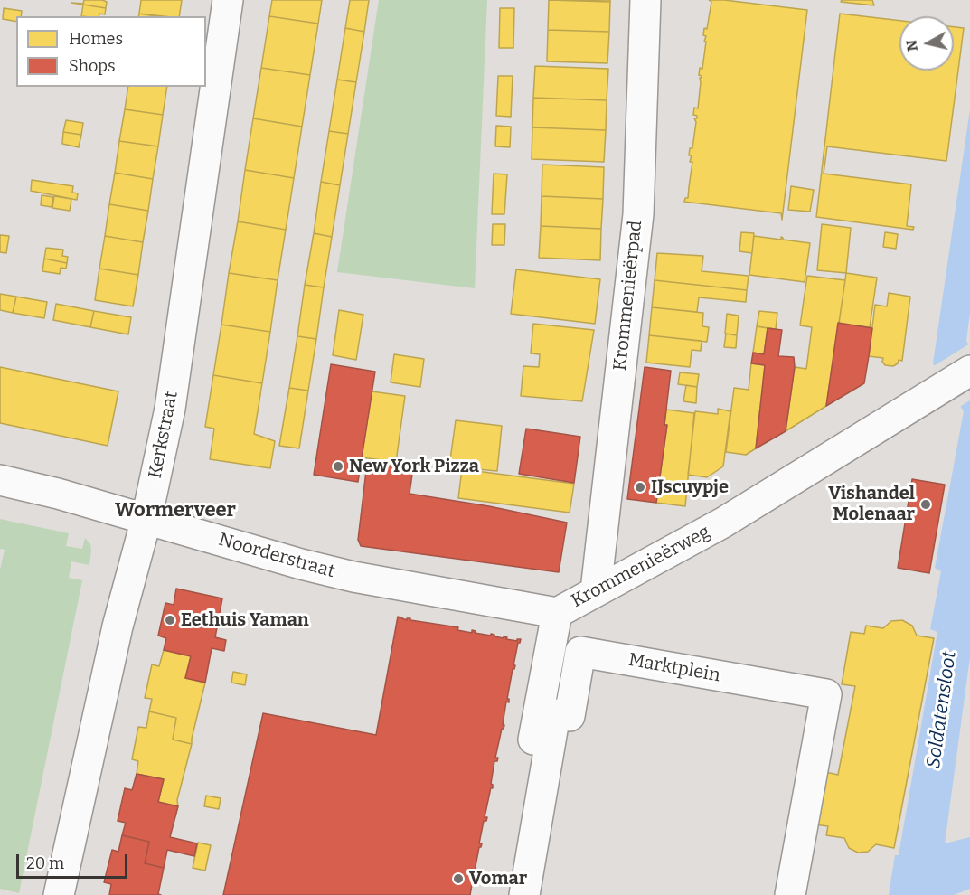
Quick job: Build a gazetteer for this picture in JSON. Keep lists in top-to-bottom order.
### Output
{
  "streets": {
    "street": [
      "Krommenieërpad",
      "Kerkstraat",
      "Noorderstraat",
      "Krommenieërweg",
      "Marktplein"
    ]
  },
  "crossings": [
    ["Krommenieërpad", "Krommenieërweg"],
    ["Kerkstraat", "Noorderstraat"],
    ["Noorderstraat", "Krommenieërweg"]
  ],
  "districts": ["Wormerveer"],
  "water": ["Soldatensloot"],
  "places": [
    "New York Pizza",
    "IJscuypje",
    "Vishandel Molenaar",
    "Eethuis Yaman",
    "Vomar"
  ],
  "legend": ["Homes", "Shops"],
  "scale_bar": "20 m",
  "north": "left"
}
